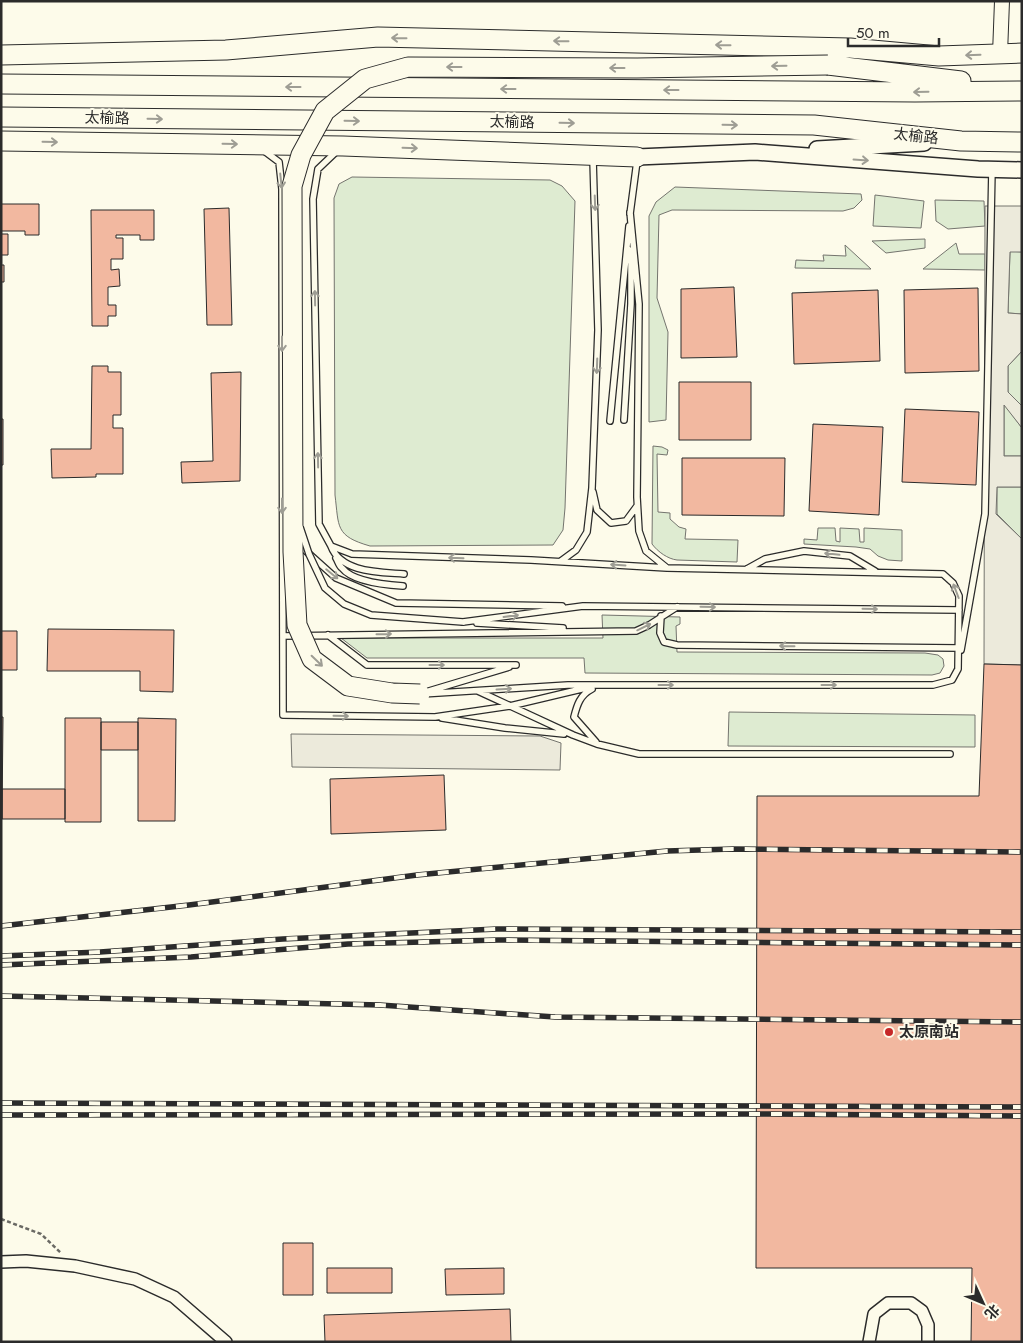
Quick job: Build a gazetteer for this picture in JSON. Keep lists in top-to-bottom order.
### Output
{
  "streets": {
    "highway": ["太榆路"]
  },
  "places": ["太原南站"],
  "scale_bar": "50 m",
  "north": "bottom right"
}
